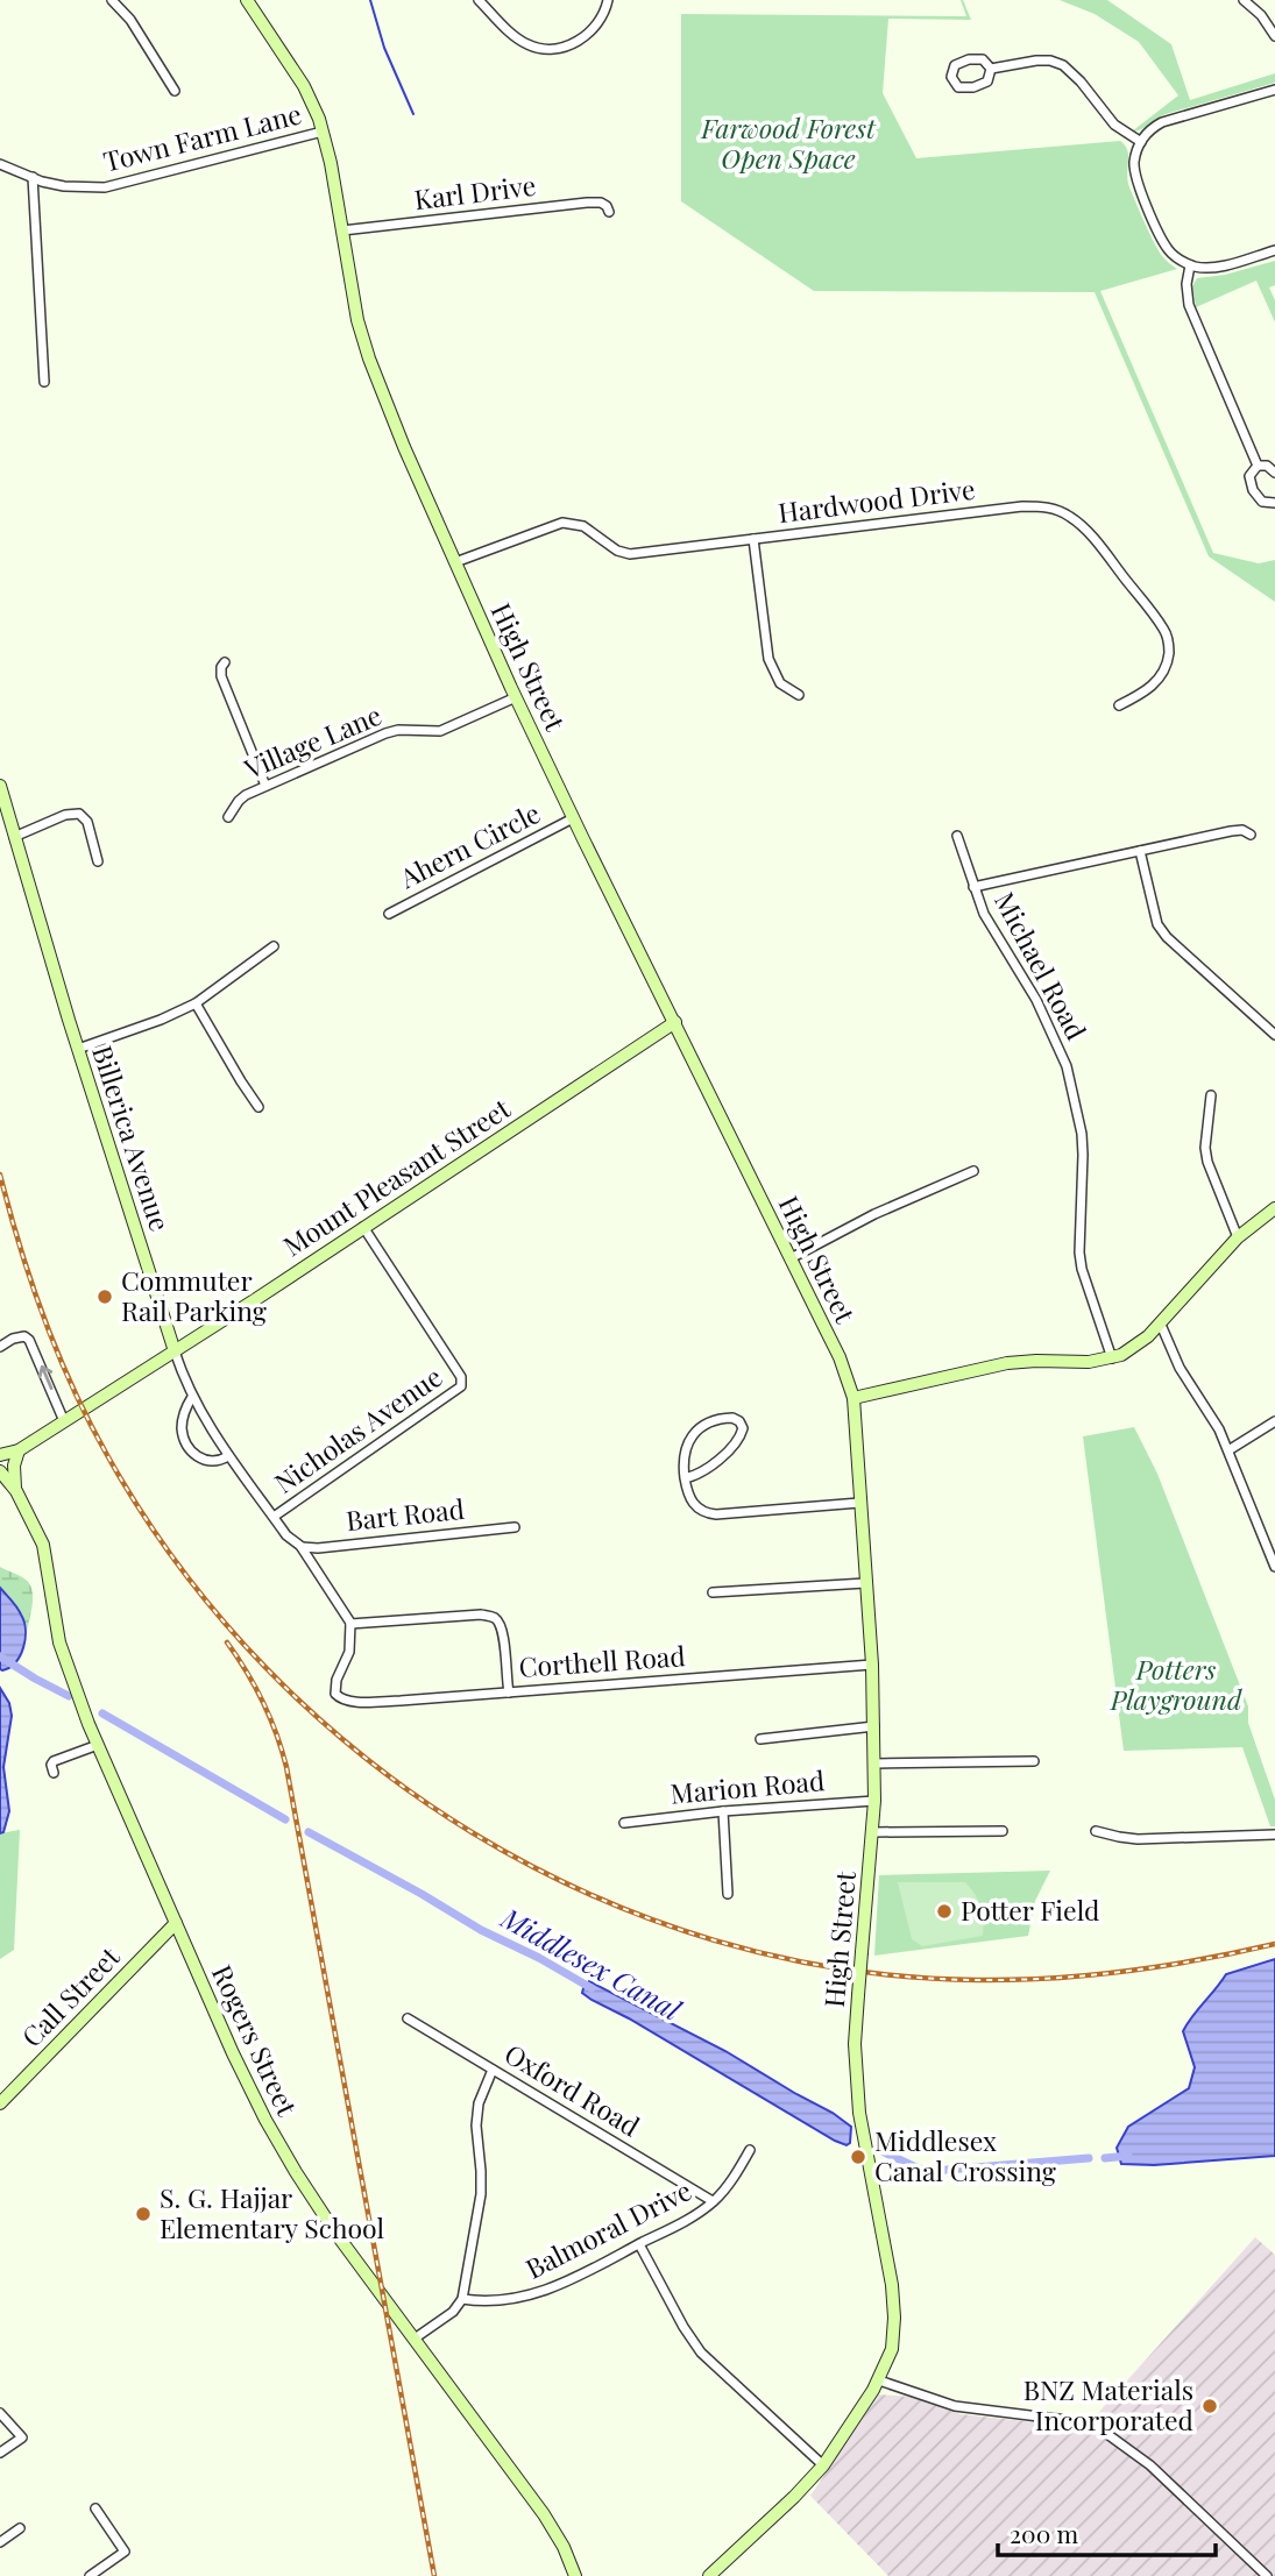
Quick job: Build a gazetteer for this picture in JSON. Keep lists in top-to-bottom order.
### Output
{
  "streets": {
    "main road": [
      "High Street",
      "Billerica Avenue",
      "Mount Pleasant Street",
      "Call Street",
      "Rogers Street"
    ],
    "street": [
      "Town Farm Lane",
      "Karl Drive",
      "Hardwood Drive",
      "Village Lane",
      "Ahern Circle",
      "Michael Road",
      "Nicholas Avenue",
      "Bart Road",
      "Corthell Road",
      "Marion Road",
      "Oxford Road",
      "Balmoral Drive"
    ]
  },
  "crossings": [
    ["Town Farm Lane", "High Street"],
    ["Karl Drive", "High Street"],
    ["Hardwood Drive", "High Street"],
    ["High Street", "Village Lane"],
    ["High Street", "Ahern Circle"],
    ["High Street", "Mount Pleasant Street"],
    ["High Street", "Corthell Road"],
    ["High Street", "Marion Road"],
    ["Billerica Avenue", "Mount Pleasant Street"],
    ["Billerica Avenue", "Nicholas Avenue"],
    ["Billerica Avenue", "Bart Road"],
    ["Billerica Avenue", "Corthell Road"],
    ["Mount Pleasant Street", "Nicholas Avenue"],
    ["Call Street", "Rogers Street"],
    ["Oxford Road", "Balmoral Drive"]
  ],
  "water": ["Middlesex Canal"],
  "parks": ["Farwood Forest Open Space", "Potters Playground"],
  "places": [
    "Commuter Rail Parking",
    "Potter Field",
    "Middlesex Canal Crossing",
    "S. G. Hajjar Elementary School",
    "BNZ Materials Incorporated"
  ],
  "scale_bar": "200 m"
}
